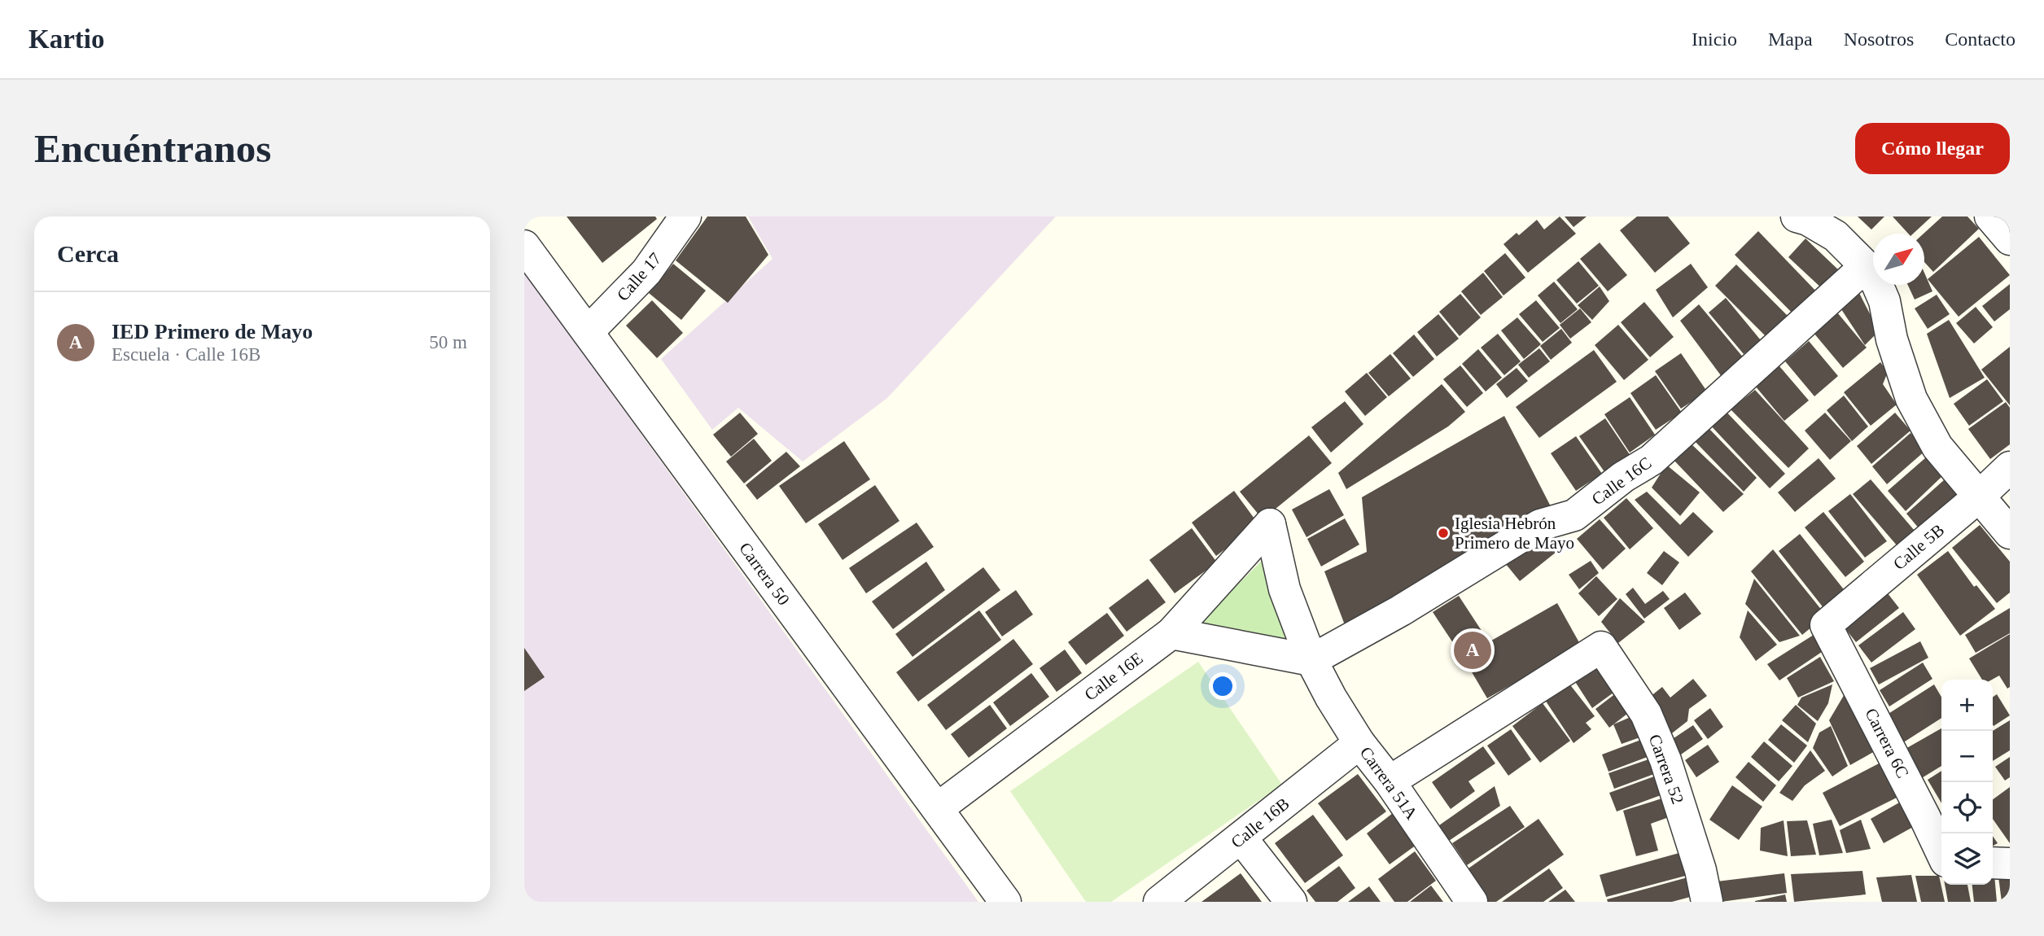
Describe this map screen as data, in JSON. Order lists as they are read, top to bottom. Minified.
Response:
{"streets":{"street":["Calle 17","Calle 16C","Calle 5B","Carrera 50","Calle 16E","Carrera 6C","Carrera 52","Carrera 51A","Calle 16B"]},"crossings":[["Calle 17","Carrera 50"],["Calle 16C","Carrera 51A"],["Calle 5B","Carrera 6C"],["Carrera 50","Calle 16E"],["Calle 16E","Carrera 51A"],["Carrera 52","Carrera 51A"],["Carrera 51A","Calle 16B"]],"places":["Iglesia Hebrón Primero de Mayo"],"north":"top right","page":{"header":"Kartio","nav":["Inicio","Mapa","Nosotros","Contacto"],"buttons":"Cómo llegar","title":"Encuéntranos","heading":"Cerca","list":[{"mark":"A","name":"IED Primero de Mayo","note":"Escuela · Calle 16B","value":"50 m"}],"pins":"A","map_buttons":["+","−"]}}
